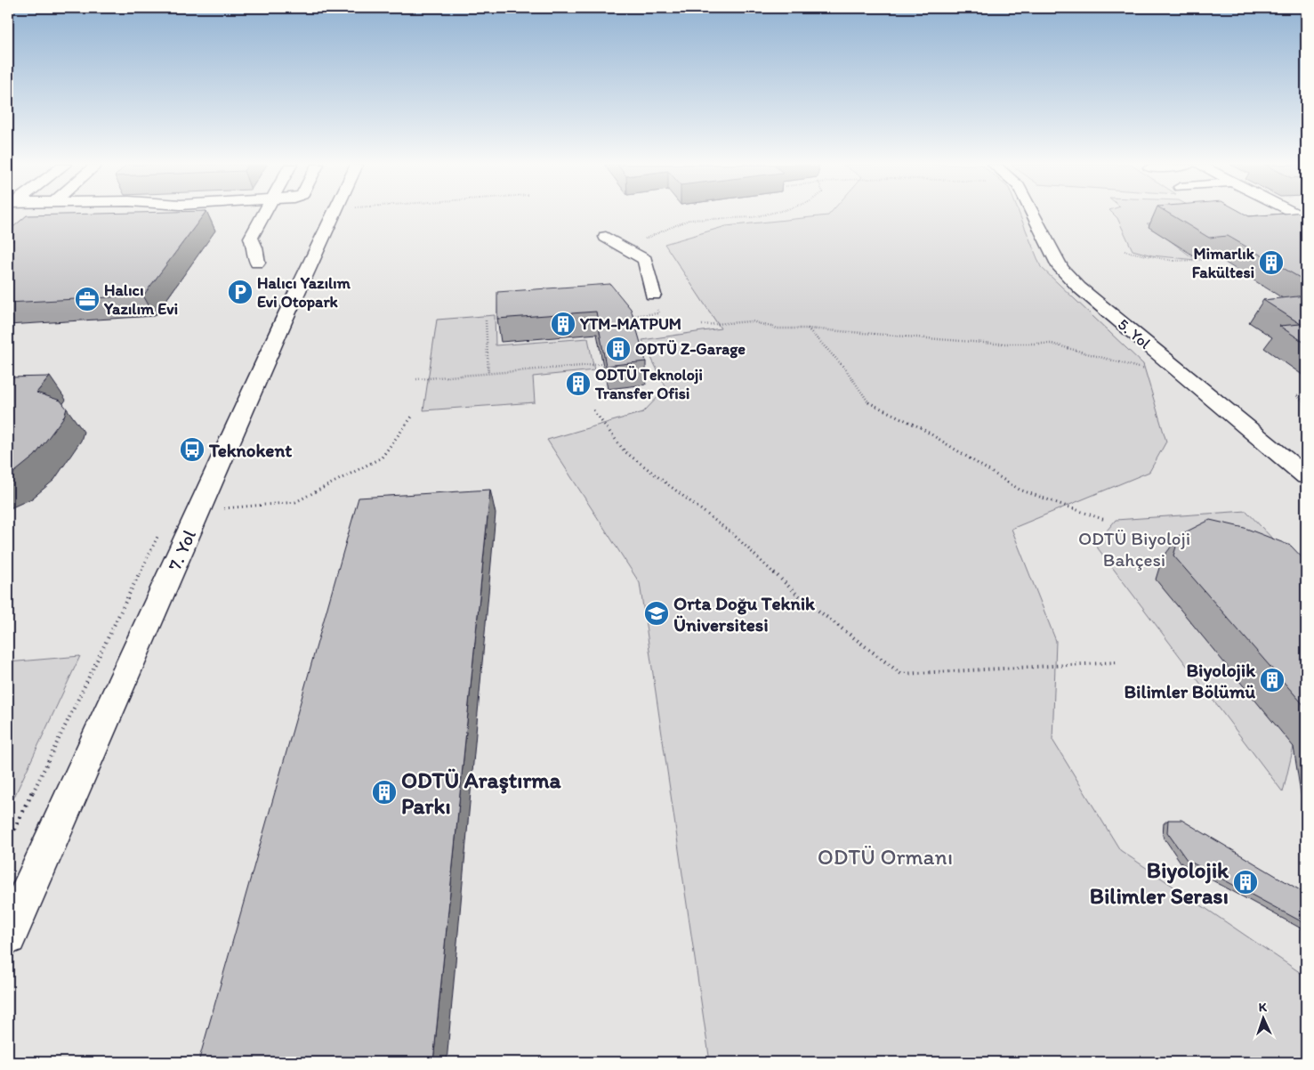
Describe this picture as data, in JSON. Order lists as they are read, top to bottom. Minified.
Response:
{"streets":{"street":["5. Yol","7. Yol"]},"parks":["ODTÜ Biyoloji Bahçesi","ODTÜ Ormanı"],"places":{"building":["Mimarlık Fakültesi","YTM-MATPUM","ODTÜ Z-Garage","ODTÜ Teknoloji Transfer Ofisi","Biyolojik Bilimler Bölümü","ODTÜ Araştırma Parkı","Biyolojik Bilimler Serası"],"parking":["Halıcı Yazılım Evi Otopark"],"office":["Halıcı Yazılım Evi"],"bus stop":["Teknokent"],"school or university":["Orta Doğu Teknik Üniversitesi"]},"north":"top"}
